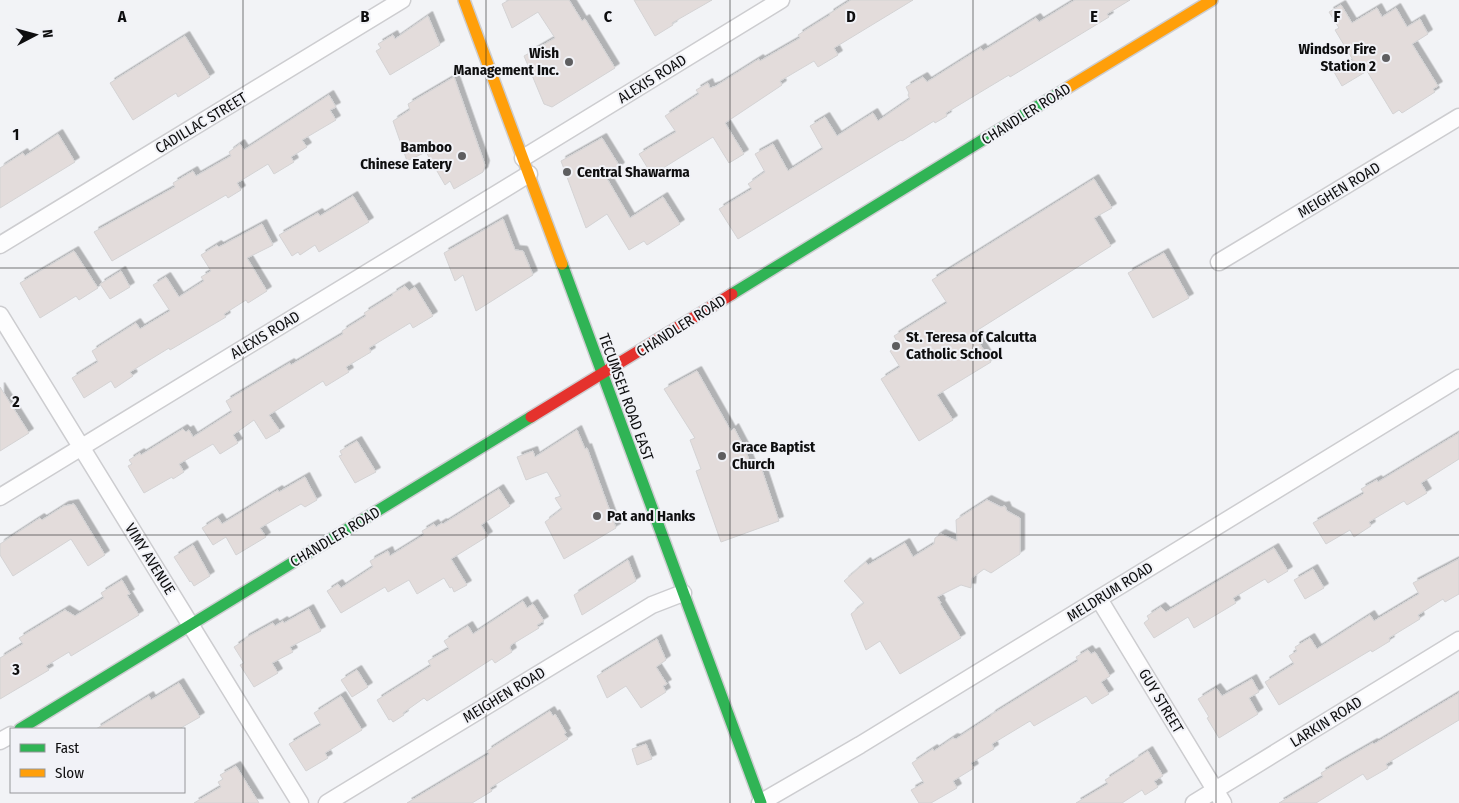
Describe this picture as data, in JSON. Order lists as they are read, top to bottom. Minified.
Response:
{"streets":{"street":["ALEXIS ROAD","CHANDLER ROAD","CADILLAC STREET","MEIGHEN ROAD","TECUMSEH ROAD EAST","VIMY AVENUE","MELDRUM ROAD","GUY STREET","LARKIN ROAD"]},"crossings":[["ALEXIS ROAD","TECUMSEH ROAD EAST"],["ALEXIS ROAD","VIMY AVENUE"],["CHANDLER ROAD","TECUMSEH ROAD EAST"],["CHANDLER ROAD","VIMY AVENUE"],["MEIGHEN ROAD","TECUMSEH ROAD EAST"],["TECUMSEH ROAD EAST","MELDRUM ROAD"],["MELDRUM ROAD","GUY STREET"],["GUY STREET","LARKIN ROAD"]],"places":["Windsor Fire Station 2","Wish Management Inc.","Bamboo Chinese Eatery","Central Shawarma","St. Teresa of Calcutta Catholic School","Grace Baptist Church","Pat and Hanks"],"legend":["Fast","Slow"],"north":"right","grid":{"columns":["A","B","C","D","E","F"],"rows":["1","2","3"]}}
